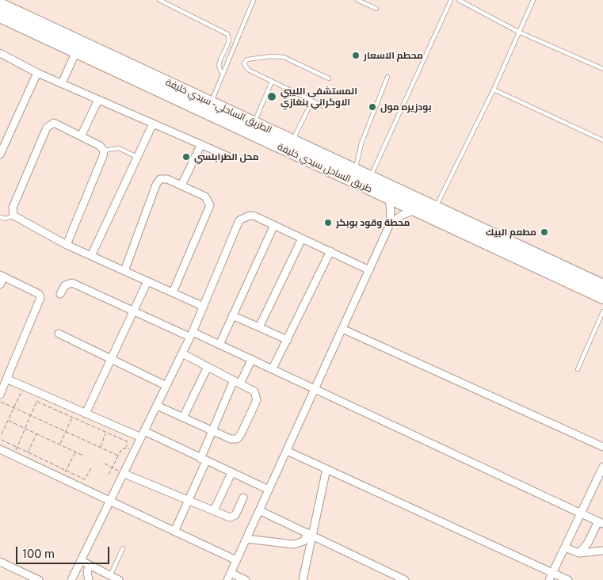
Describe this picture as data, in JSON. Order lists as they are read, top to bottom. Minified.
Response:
{"streets":{"highway":["الطريق الساحلي- سيدي خليفة","طريق الساحل سيدي خليفة"]},"crossings":[["الطريق الساحلي- سيدي خليفة","طريق الساحل سيدي خليفة"]],"places":["محطم الاسعار","المستشفى الليبي الاوكراني بنغازي","بودزيره مول","محل الطرابلسي","محطة وقود بوبكر","مطعم البيك"],"scale_bar":"100 m"}
